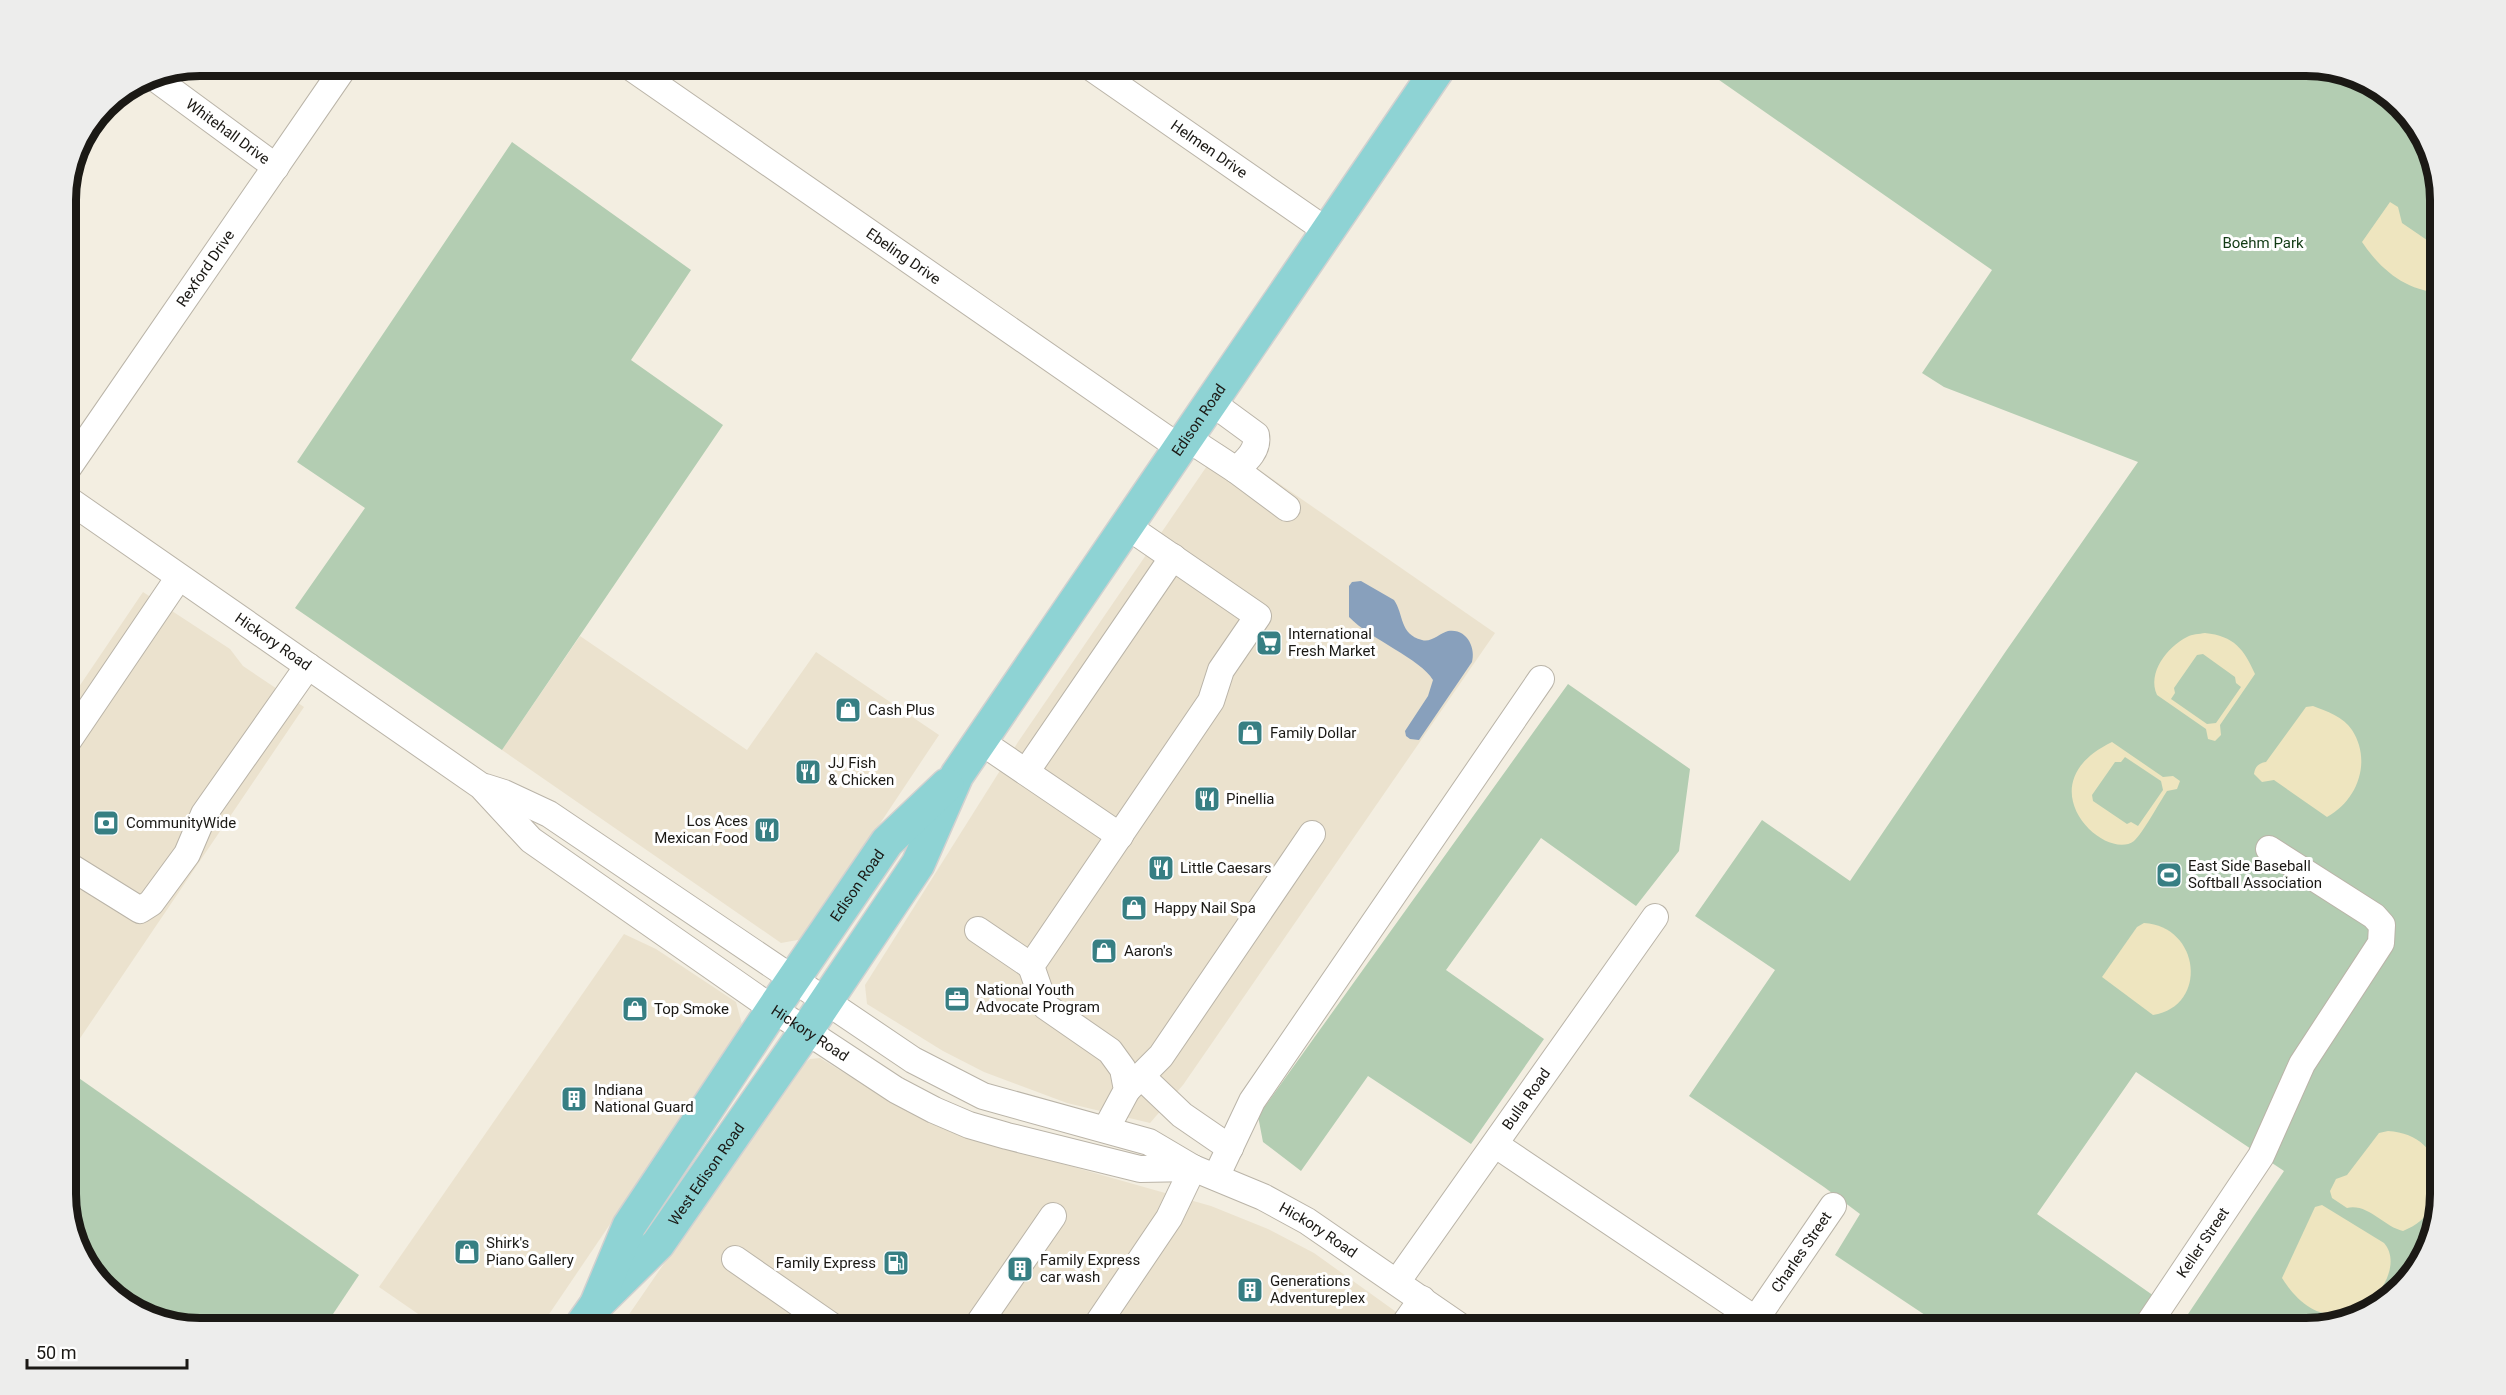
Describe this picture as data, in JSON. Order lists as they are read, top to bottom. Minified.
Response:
{"streets":{"main road":["Edison Road","West Edison Road"],"street":["Whitehall Drive","Helmen Drive","Ebeling Drive","Rexford Drive","Hickory Road","Bulla Road","Keller Street","Charles Street"]},"crossings":[["Whitehall Drive","Rexford Drive"],["Helmen Drive","Edison Road"],["Ebeling Drive","Edison Road"],["Edison Road","Hickory Road"],["Edison Road","West Edison Road"],["Hickory Road","Bulla Road"],["Hickory Road","West Edison Road"]],"parks":["Boehm Park"],"places":{"supermarket":["International Fresh Market"],"shop":["Cash Plus","Family Dollar","Happy Nail Spa","Aaron's","Top Smoke","Shirk's Piano Gallery"],"restaurant":["JJ Fish & Chicken","Pinellia","Los Aces Mexican Food","Little Caesars"],"bank":["CommunityWide"],"sports":["East Side Baseball Softball Association"],"office":["National Youth Advocate Program"],"building":["Indiana National Guard","Family Express car wash","Generations Adventureplex"],"fuel station":["Family Express"]},"scale_bar":"50 m"}
